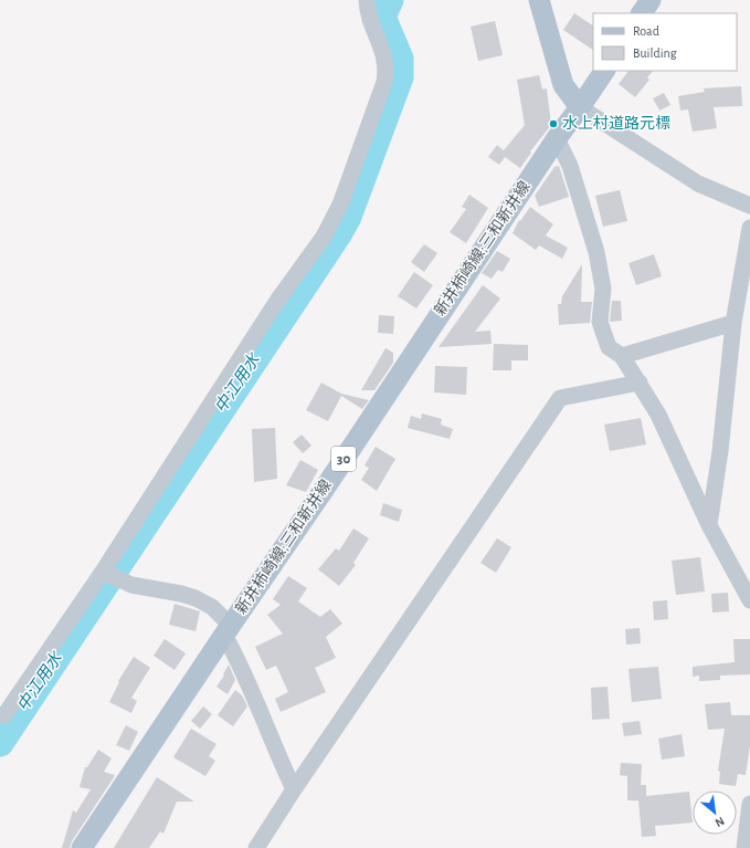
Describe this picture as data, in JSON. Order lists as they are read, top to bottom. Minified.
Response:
{"streets":{"main road":["新井柿崎線;三和新井線","30"]},"water":["中江用水"],"places":["水上村道路元標"],"legend":["Road","Building"],"north":"bottom right"}
